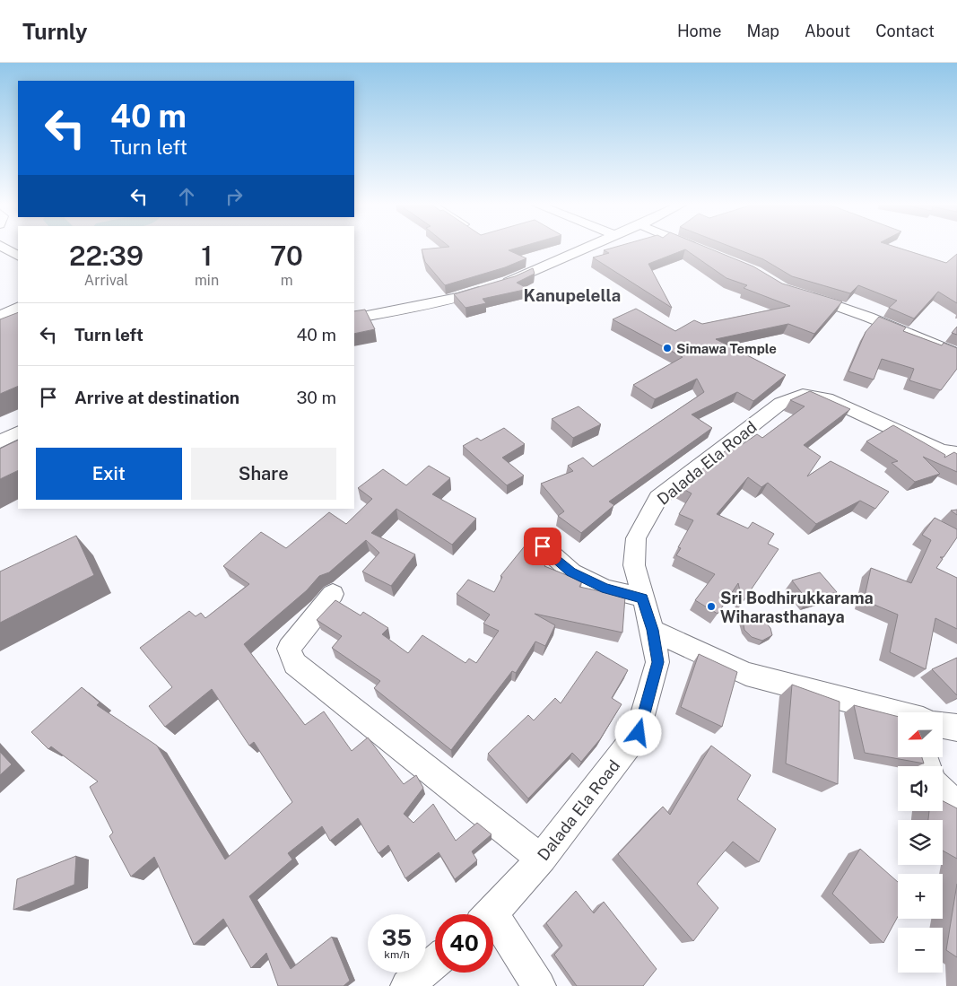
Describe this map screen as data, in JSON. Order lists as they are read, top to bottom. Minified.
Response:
{"streets":{"street":["Dalada Ela Road"]},"districts":["Kanupelella"],"places":["Simawa Temple","Sri Bodhirukkarama Wiharasthanaya"],"north":"left","page":{"header":"Turnly","nav":["Home","Map","About","Contact"],"turn":["40 m","Turn left"],"eta":["22:39","Arrival","1","min","70","m"],"list":[{"name":"Turn left","value":"40 m"},{"name":"Arrive at destination","value":"30 m"}],"buttons":["Exit","Share"],"map_buttons":["+","−"],"speed":"35 km/h","limit":"40"}}
